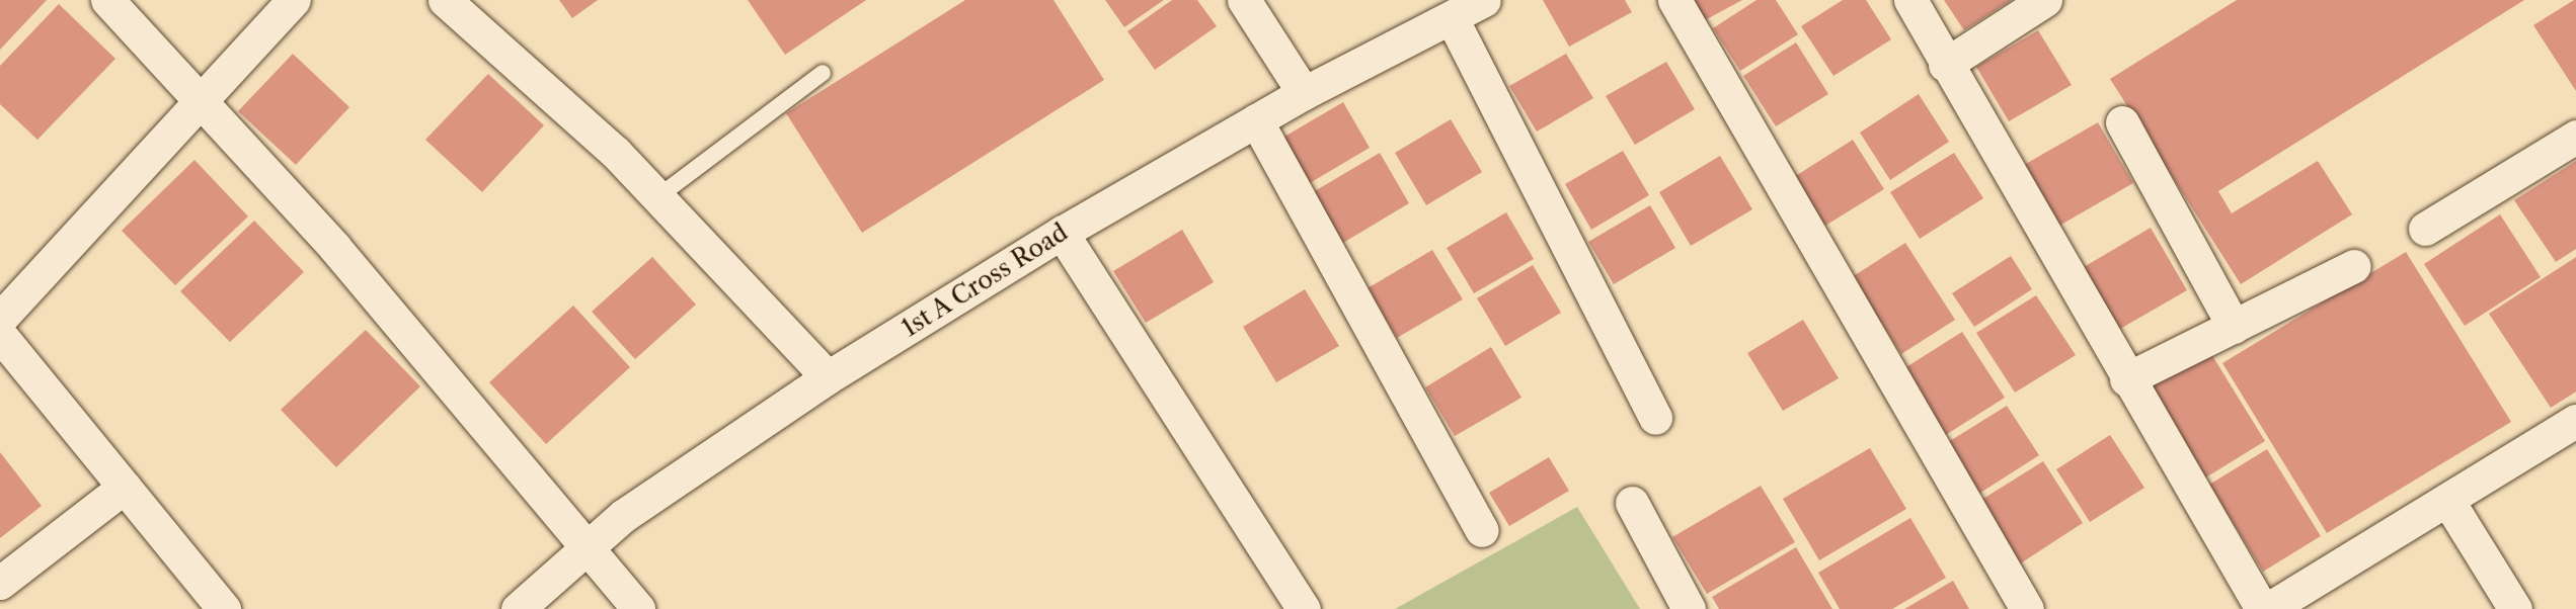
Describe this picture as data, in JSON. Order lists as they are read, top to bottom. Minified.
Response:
{"streets":{"street":["1st A Cross Road"]}}
